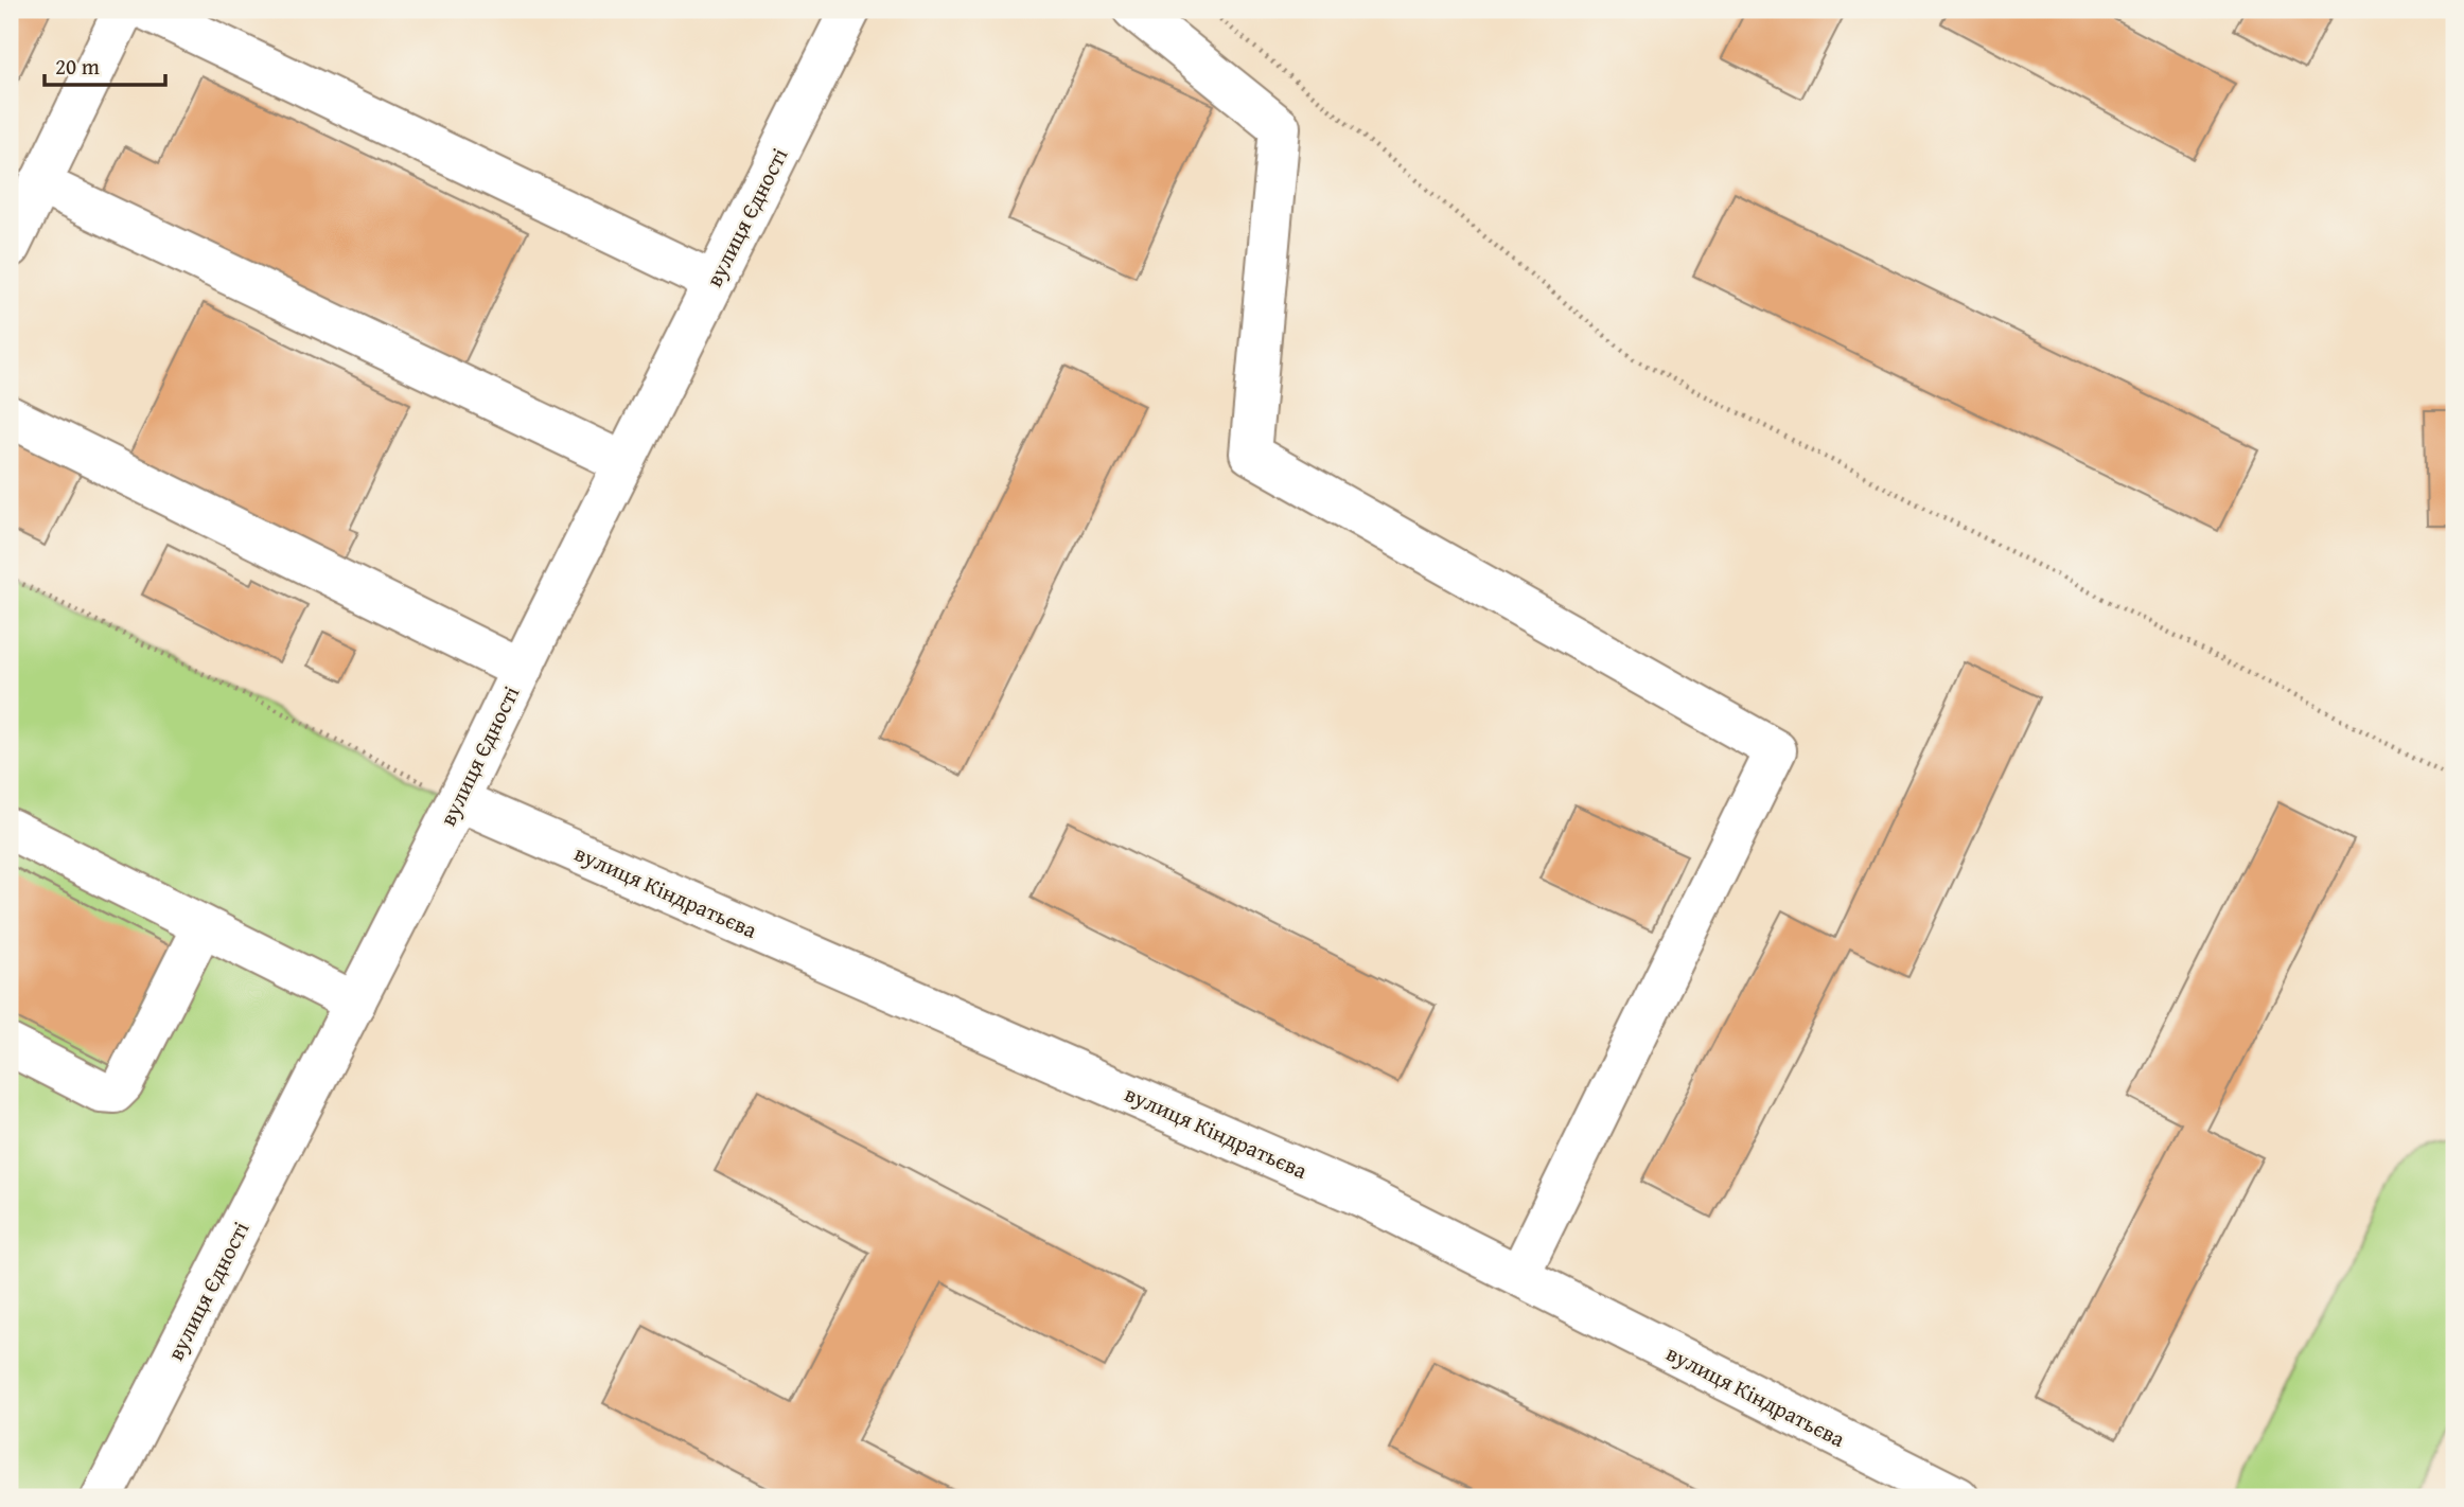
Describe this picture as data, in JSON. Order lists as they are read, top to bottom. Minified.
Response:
{"streets":{"street":["вулиця Єдності","вулиця Кіндратьєва"]},"crossings":[["вулиця Єдності","вулиця Кіндратьєва"]],"scale_bar":"20 m"}
